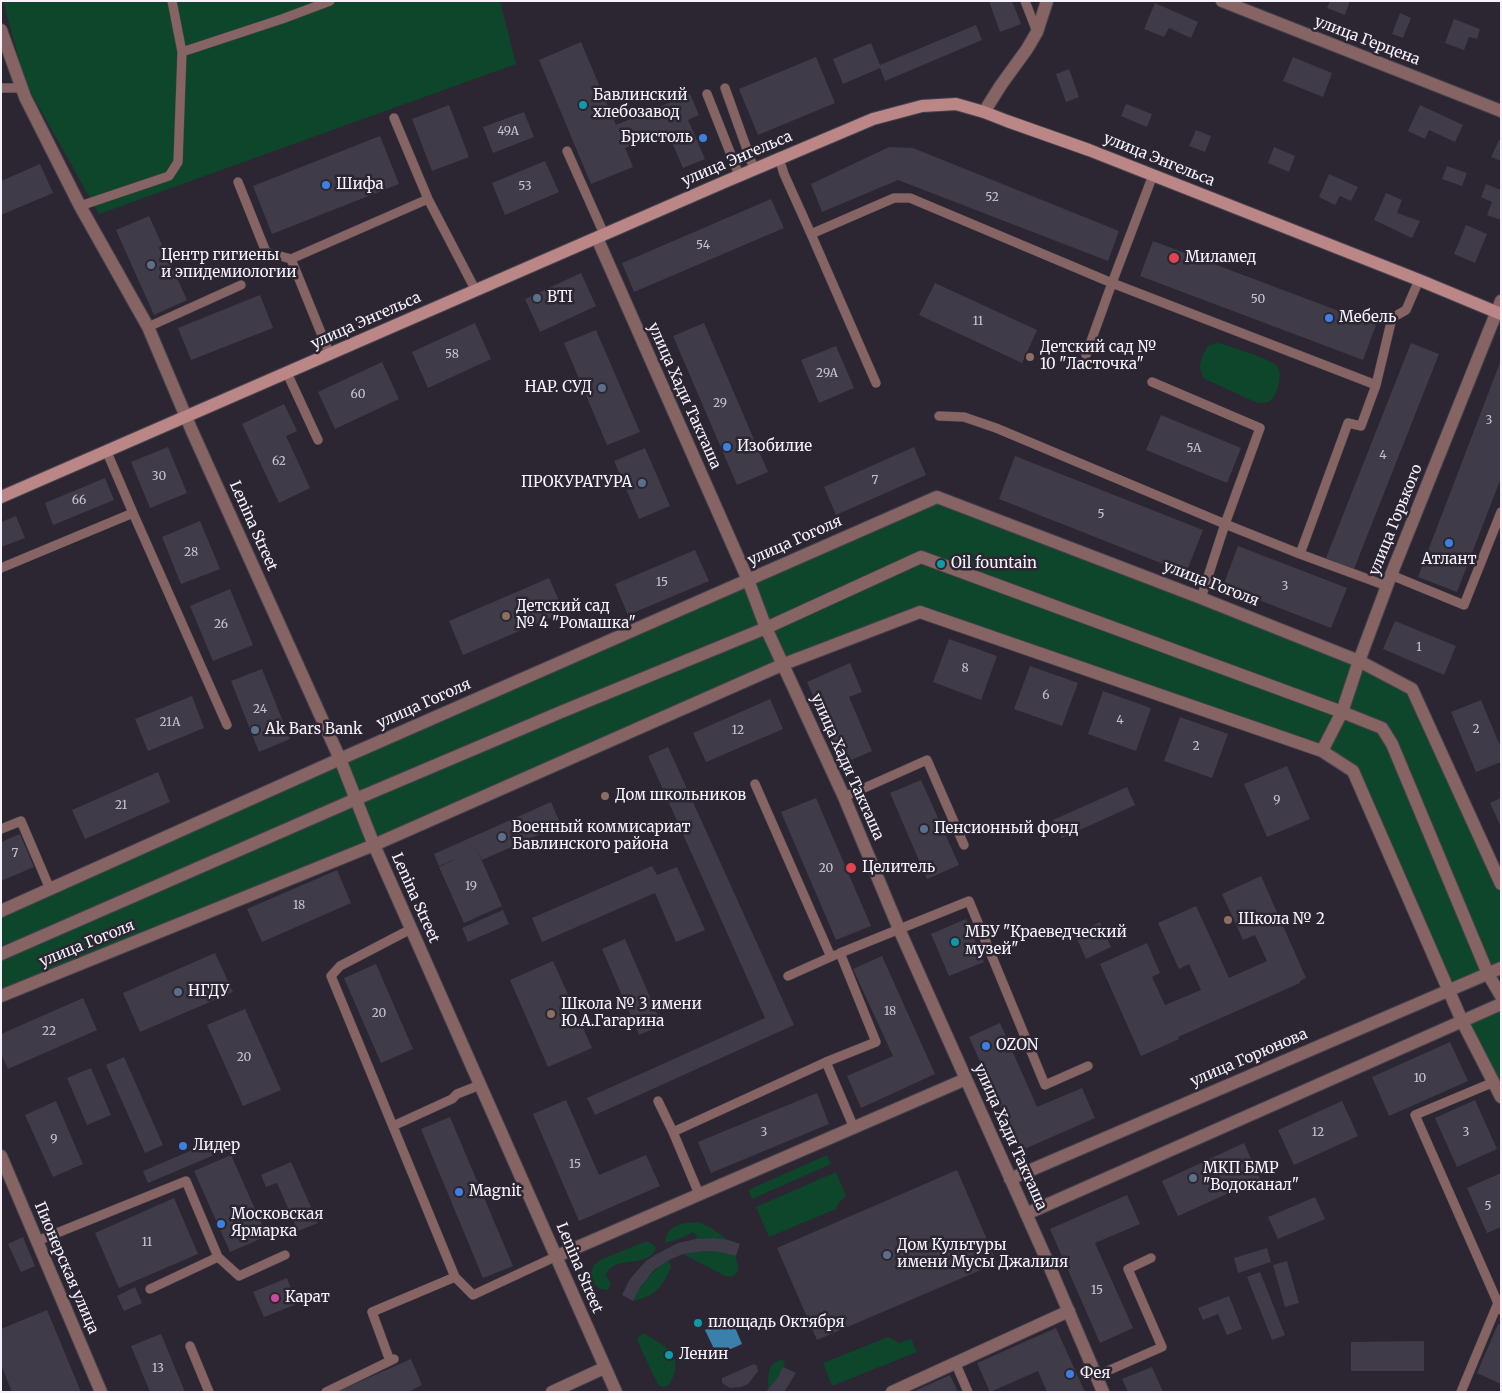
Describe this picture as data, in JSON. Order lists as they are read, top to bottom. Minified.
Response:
{"streets":{"street":["улица Герцена","улица Энгельса","улица Хади Такташа","улица Горького","Lenina Street","улица Гоголя","улица Горюнова","Пионерская улица"]},"crossings":[["улица Энгельса","улица Хади Такташа"],["улица Энгельса","улица Горького"],["улица Энгельса","Lenina Street"],["улица Хади Такташа","улица Гоголя"],["улица Хади Такташа","улица Горюнова"],["улица Горького","улица Гоголя"],["Lenina Street","улица Гоголя"],["улица Гоголя","улица Горюнова"]],"places":["Бавлинский хлебозавод","Бристоль","Шифа","Миламед","Центр гигиены и эпидемиологии","BTI","Мебель","Детский сад № 10 \"Ласточка\"","НАР. СУД","Изобилие","ПРОКУРАТУРА","Атлант","Oil fountain","Детский сад № 4 \"Ромашка\"","Ak Bars Bank","Дом школьников","Пенсионный фонд","Военный коммисариат Бавлинского района","Целитель","Школа № 2","МБУ \"Краеведческий музей\"","НГДУ","Школа № 3 имени Ю.А.Гагарина","OZON","Лидер","МКП БМР \"Водоканал\"","Magnit","Московская Ярмарка","Дом Культуры имени Мусы Джалиля","Карат","площадь Октября","Ленин","Фея"],"house_numbers":["49А","53","52","54","50","11","58","29А","60","29","3","5А","4","62","30","7","66","5","28","15","3","26","1","8","6","24","4","21А","2","12","2","9","21","7","20","19","18","18","20","22","20","10","3","12","3","9","15","5","11","15","13"]}
